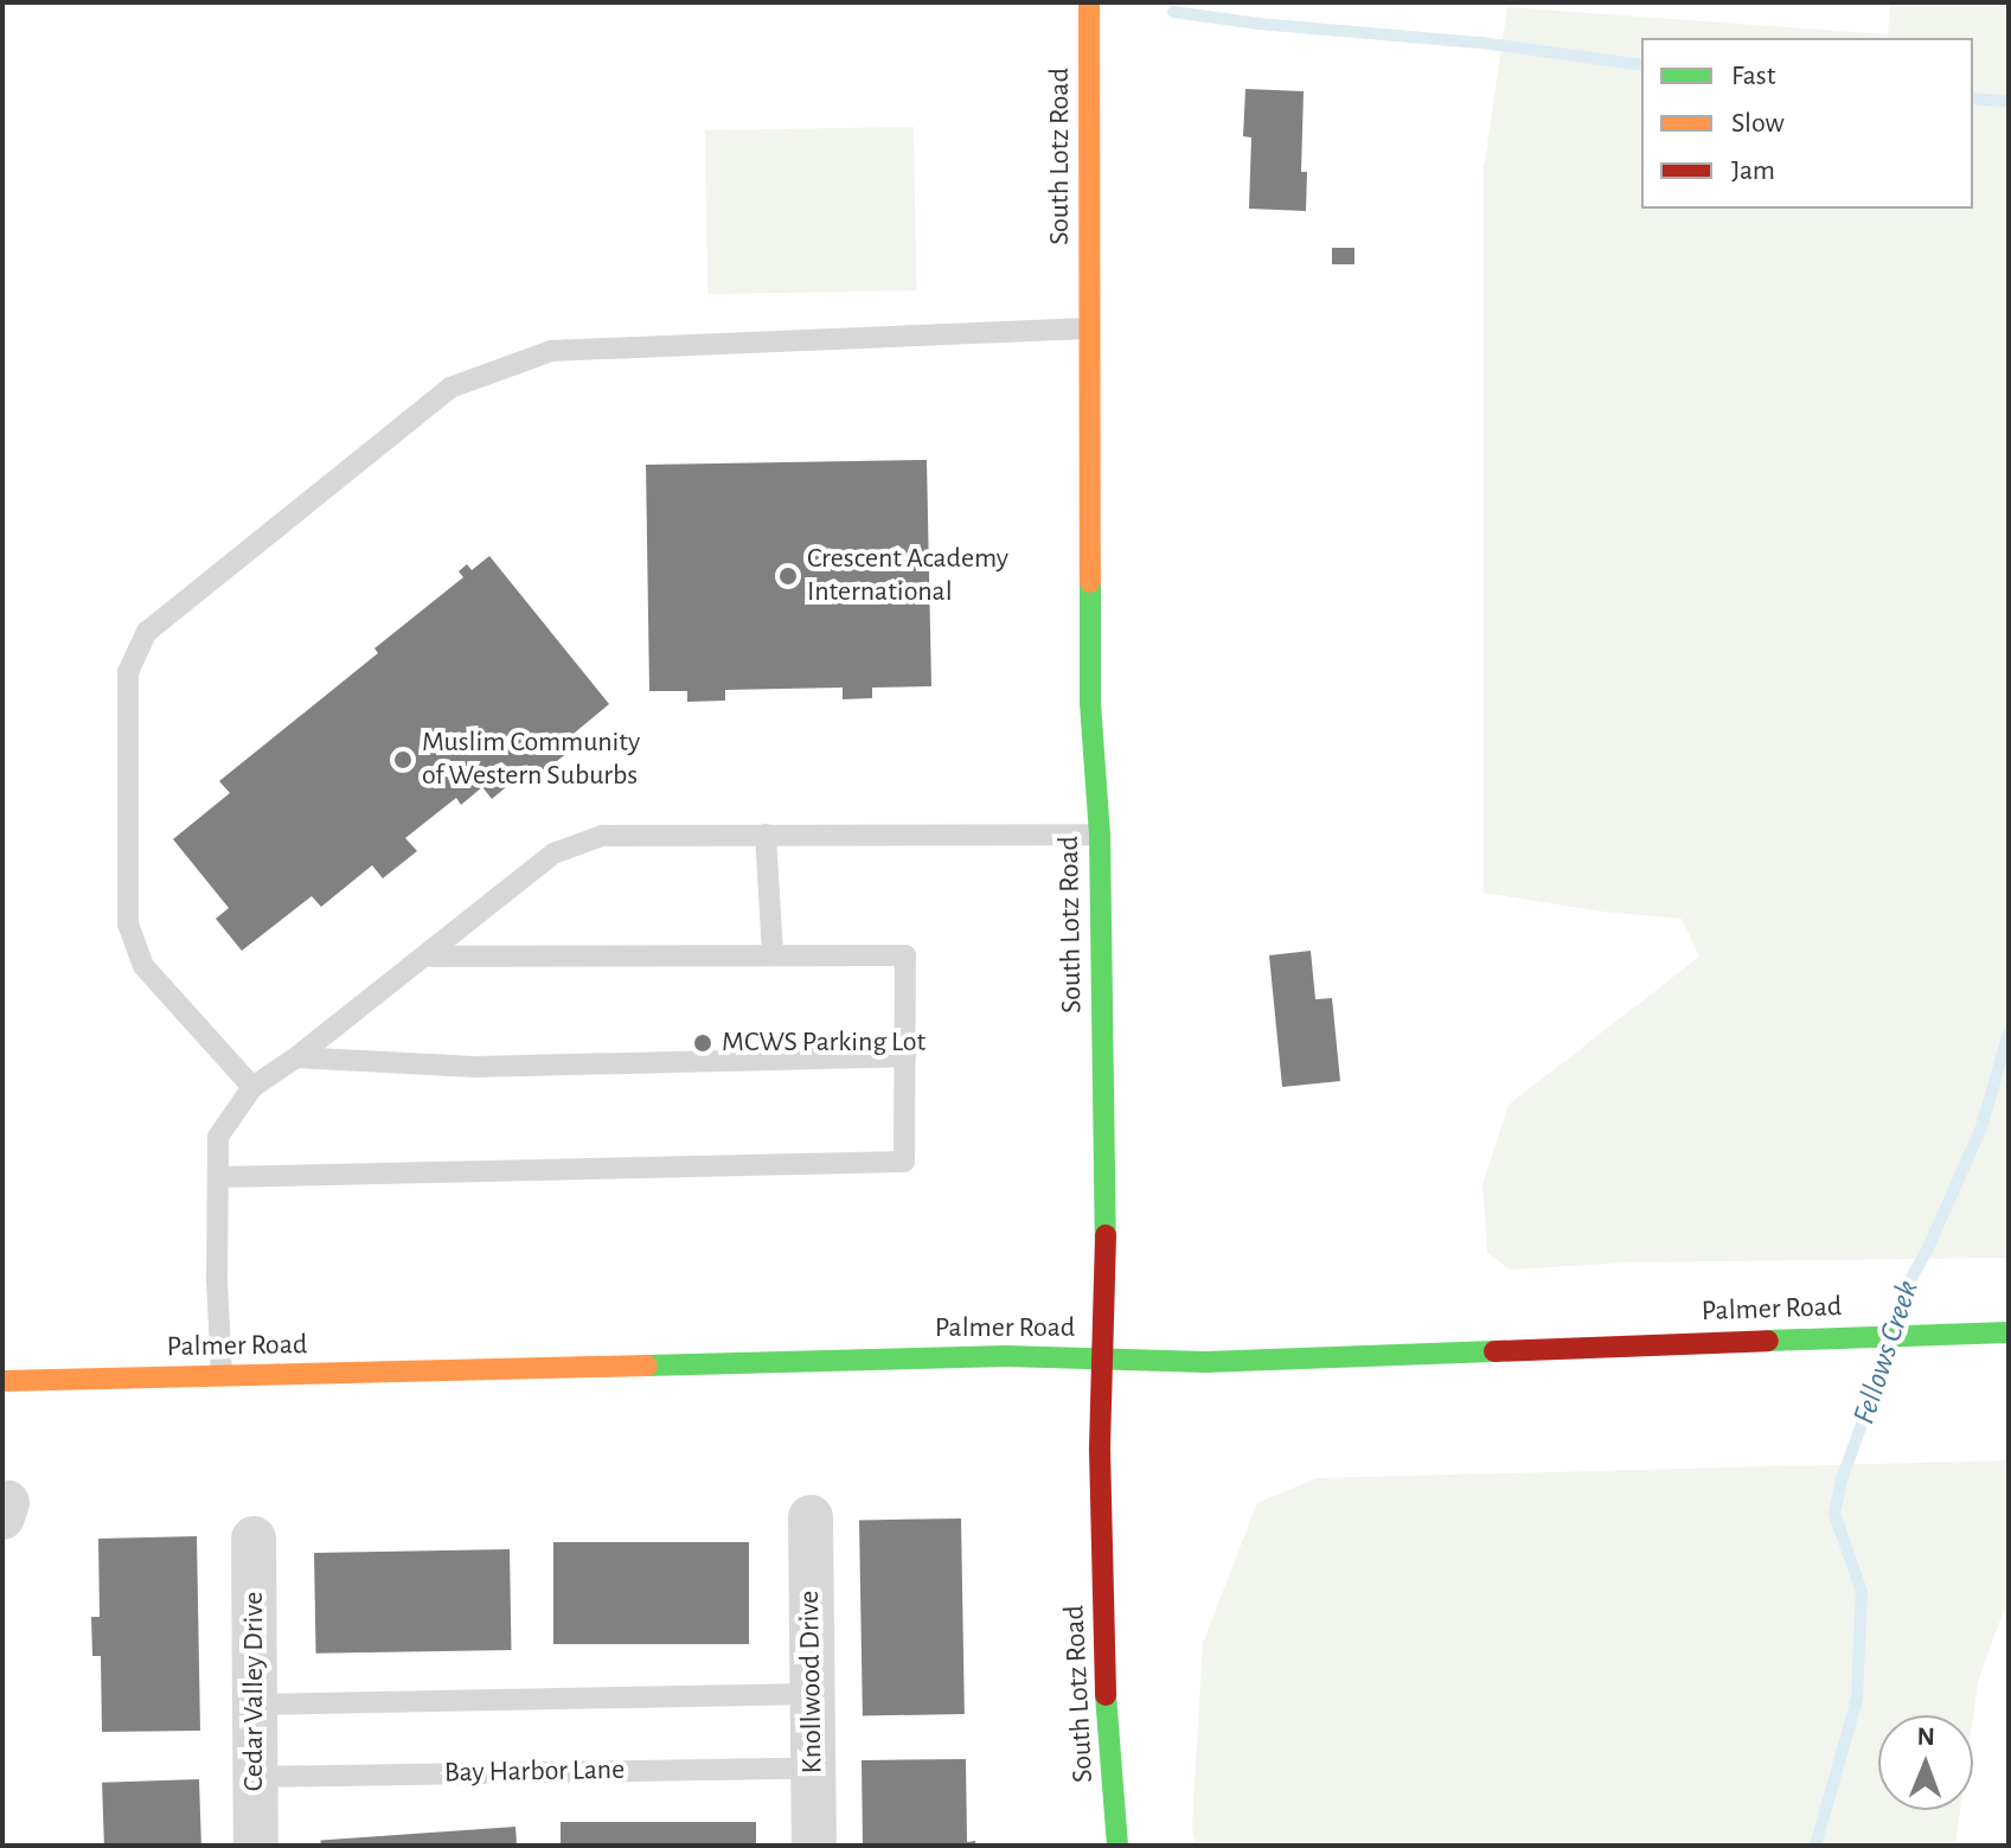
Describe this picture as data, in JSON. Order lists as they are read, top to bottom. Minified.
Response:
{"streets":{"street":["South Lotz Road","Palmer Road","Knollwood Drive","Cedar Valley Drive"],"lane":["Bay Harbor Lane"]},"crossings":[["South Lotz Road","Palmer Road"],["Knollwood Drive","Bay Harbor Lane"],["Cedar Valley Drive","Bay Harbor Lane"]],"water":["Fellows Creek"],"places":["Crescent Academy International","Muslim Community of Western Suburbs","MCWS Parking Lot"],"legend":["Fast","Slow","Jam"],"north":"top"}
